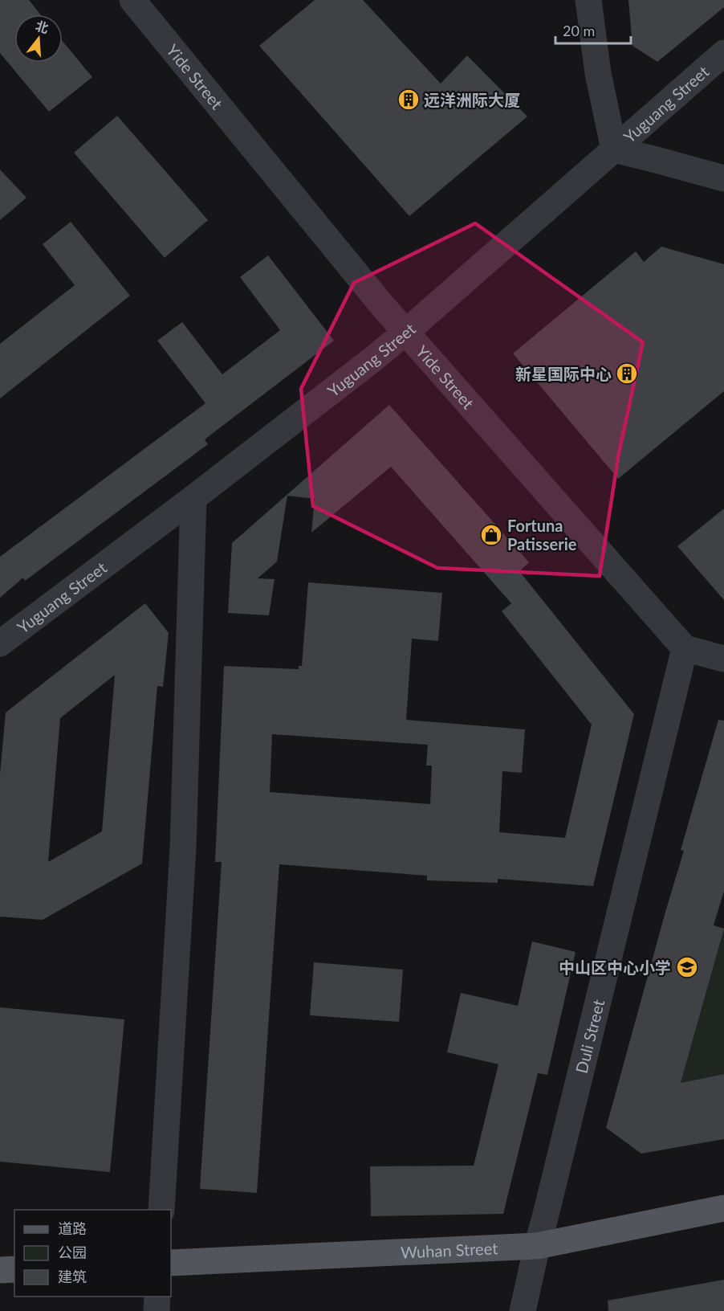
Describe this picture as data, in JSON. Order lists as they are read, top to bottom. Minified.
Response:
{"streets":{"main road":["Wuhan Street"],"street":["Yide Street","Yuguang Street","Duli Street"]},"crossings":[["Yide Street","Yuguang Street"],["Yide Street","Duli Street"],["Duli Street","Wuhan Street"]],"places":{"building":["远洋洲际大厦","新星国际中心"],"shop":["Fortuna Patisserie"],"school or university":["中山区中心小学"]},"legend":["道路","公园","建筑"],"scale_bar":"20 m","north":"top"}
